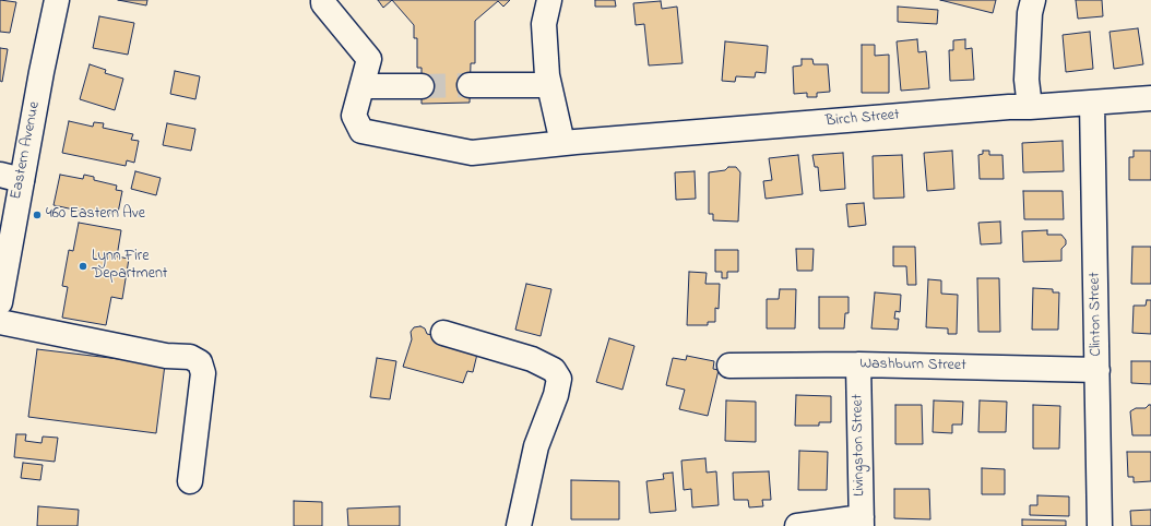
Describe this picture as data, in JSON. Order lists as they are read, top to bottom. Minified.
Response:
{"streets":{"street":["Birch Street","Eastern Avenue","Clinton Street","Washburn Street","Livingston Street"]},"crossings":[["Birch Street","Clinton Street"],["Clinton Street","Washburn Street"],["Washburn Street","Livingston Street"]],"places":["460 Eastern Ave","Lynn Fire Department"]}
